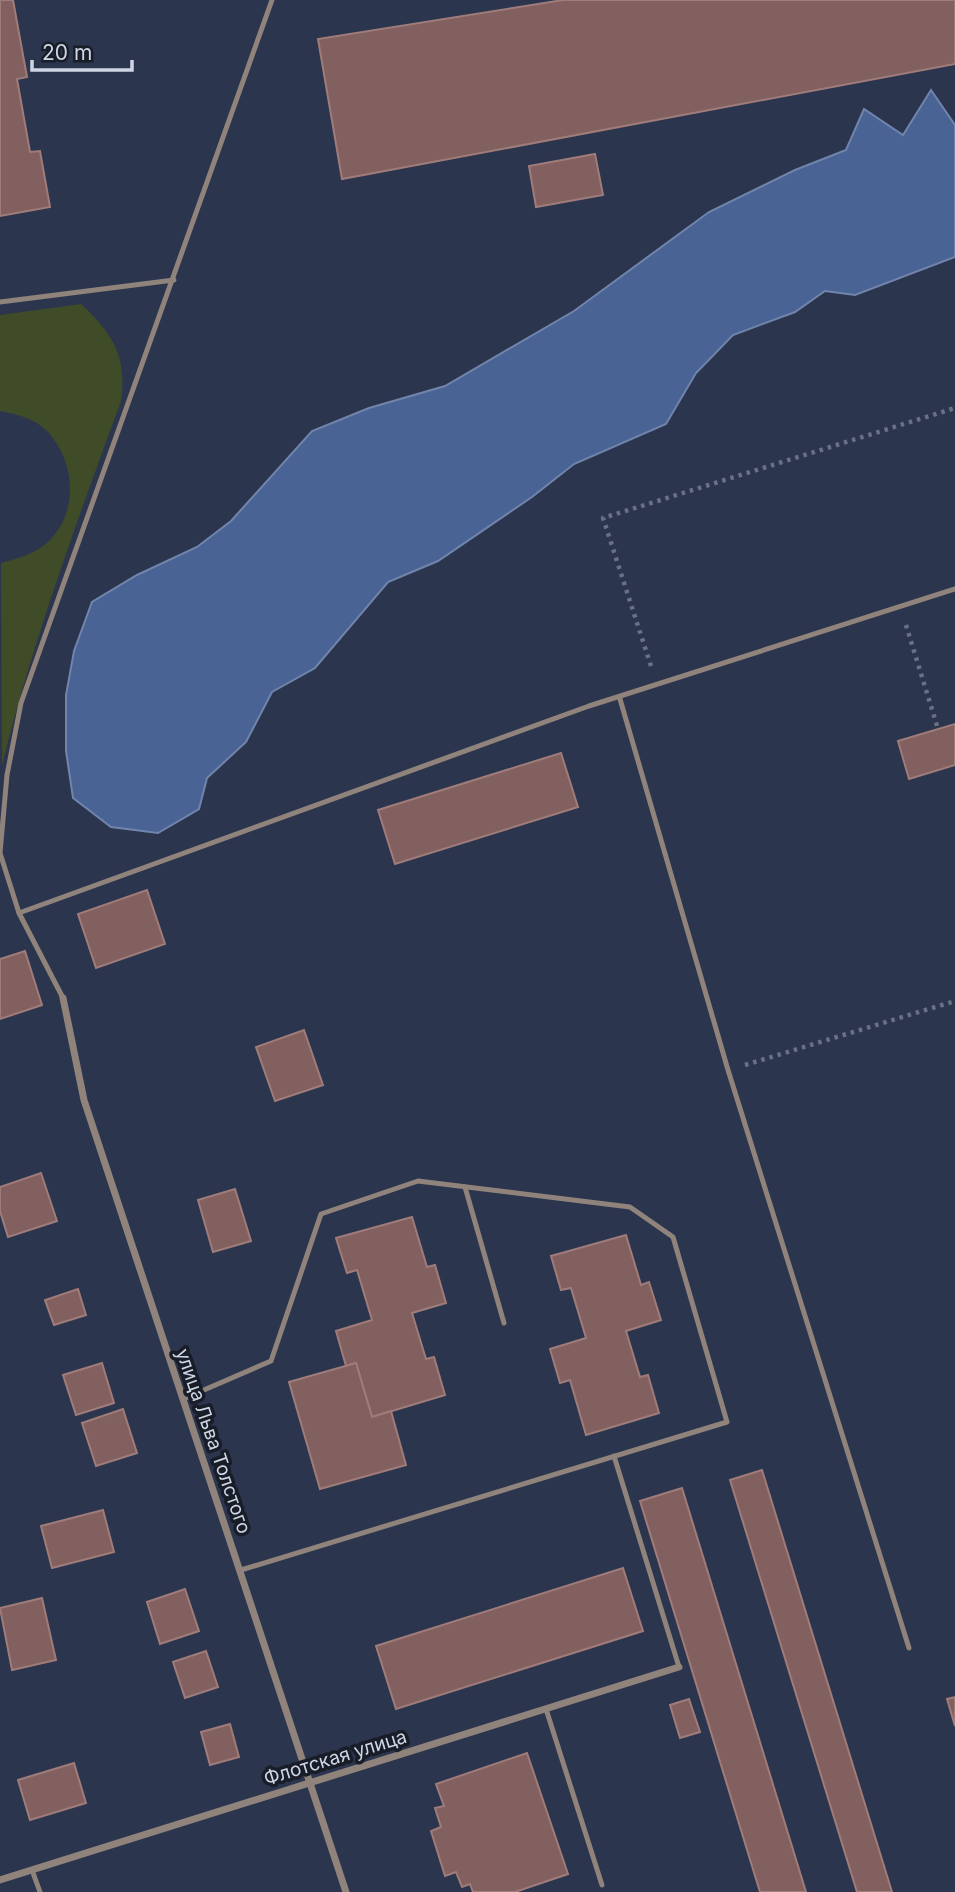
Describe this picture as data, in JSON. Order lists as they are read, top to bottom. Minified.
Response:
{"streets":{"street":["улица Льва Толстого","Флотская улица"]},"crossings":[["улица Льва Толстого","Флотская улица"]],"scale_bar":"20 m"}
